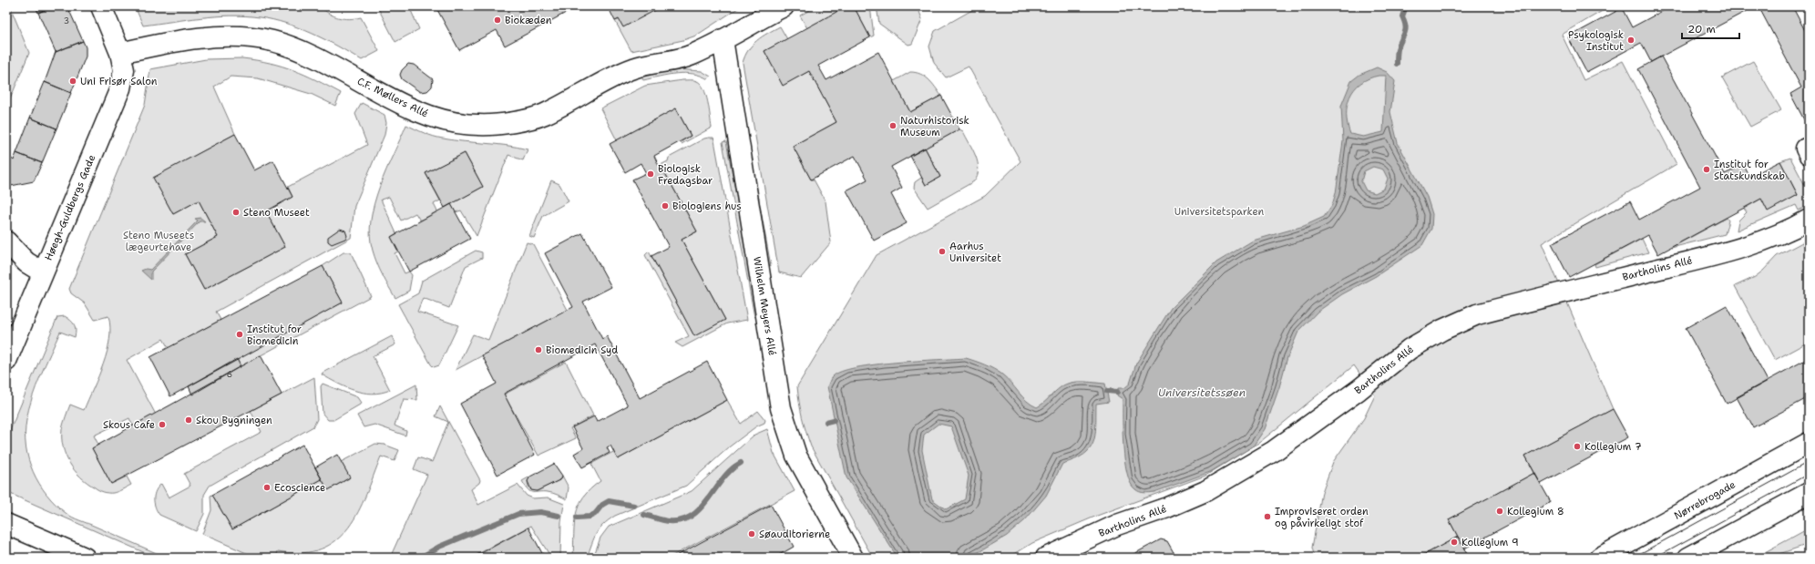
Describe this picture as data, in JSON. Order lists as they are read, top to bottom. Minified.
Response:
{"streets":{"street":["C.F. Møllers Allé","Høegh-Guldbergs Gade","Bartholins Allé","Wilhelm Meyers Allé","Nørrebrogade"]},"crossings":[["C.F. Møllers Allé","Høegh-Guldbergs Gade"],["C.F. Møllers Allé","Wilhelm Meyers Allé"]],"water":["Universitetssøen"],"parks":["Universitetsparken","Steno Museets lægeurtehave"],"places":["Biokæden","Psykologisk Institut","Uni Frisør Salon","Naturhistorisk Museum","Institut for Statskundskab","Biologisk Fredagsbar","Biologiens hus","Steno Museet","Aarhus Universitet","Institut for Biomedicin","Biomedicin Syd","Skou Bygningen","Skous Cafe","Kollegium 7","Ecoscience","Kollegium 8","Improviseret orden og påvirkeligt stof","Søauditorierne","Kollegium 9"],"house_numbers":["3","6"],"scale_bar":"20 m"}
